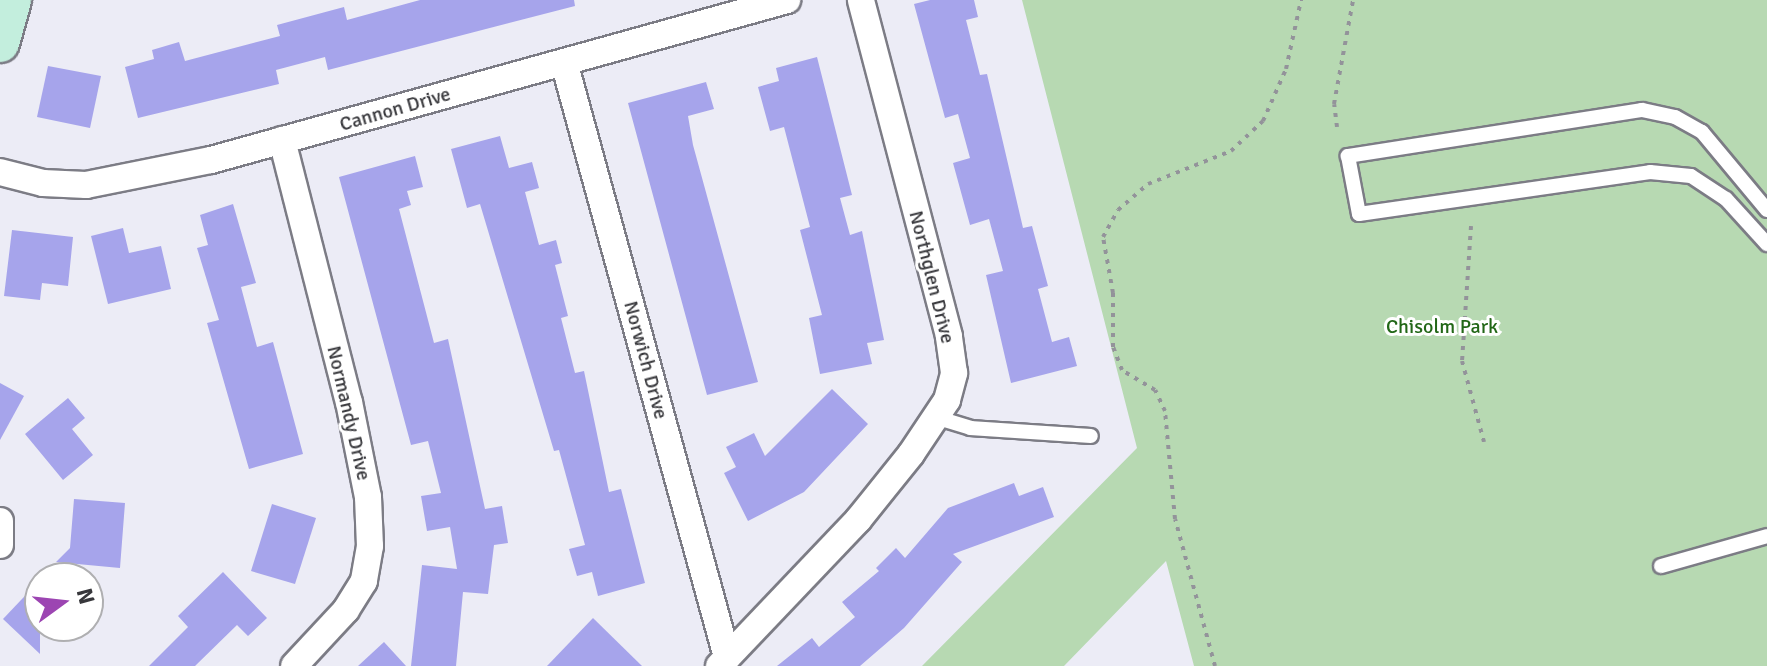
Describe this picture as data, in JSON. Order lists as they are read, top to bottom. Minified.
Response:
{"streets":{"street":["Cannon Drive","Northglen Drive","Norwich Drive","Normandy Drive"]},"crossings":[["Cannon Drive","Norwich Drive"],["Cannon Drive","Normandy Drive"],["Northglen Drive","Norwich Drive"]],"parks":["Chisolm Park"],"north":"right"}
